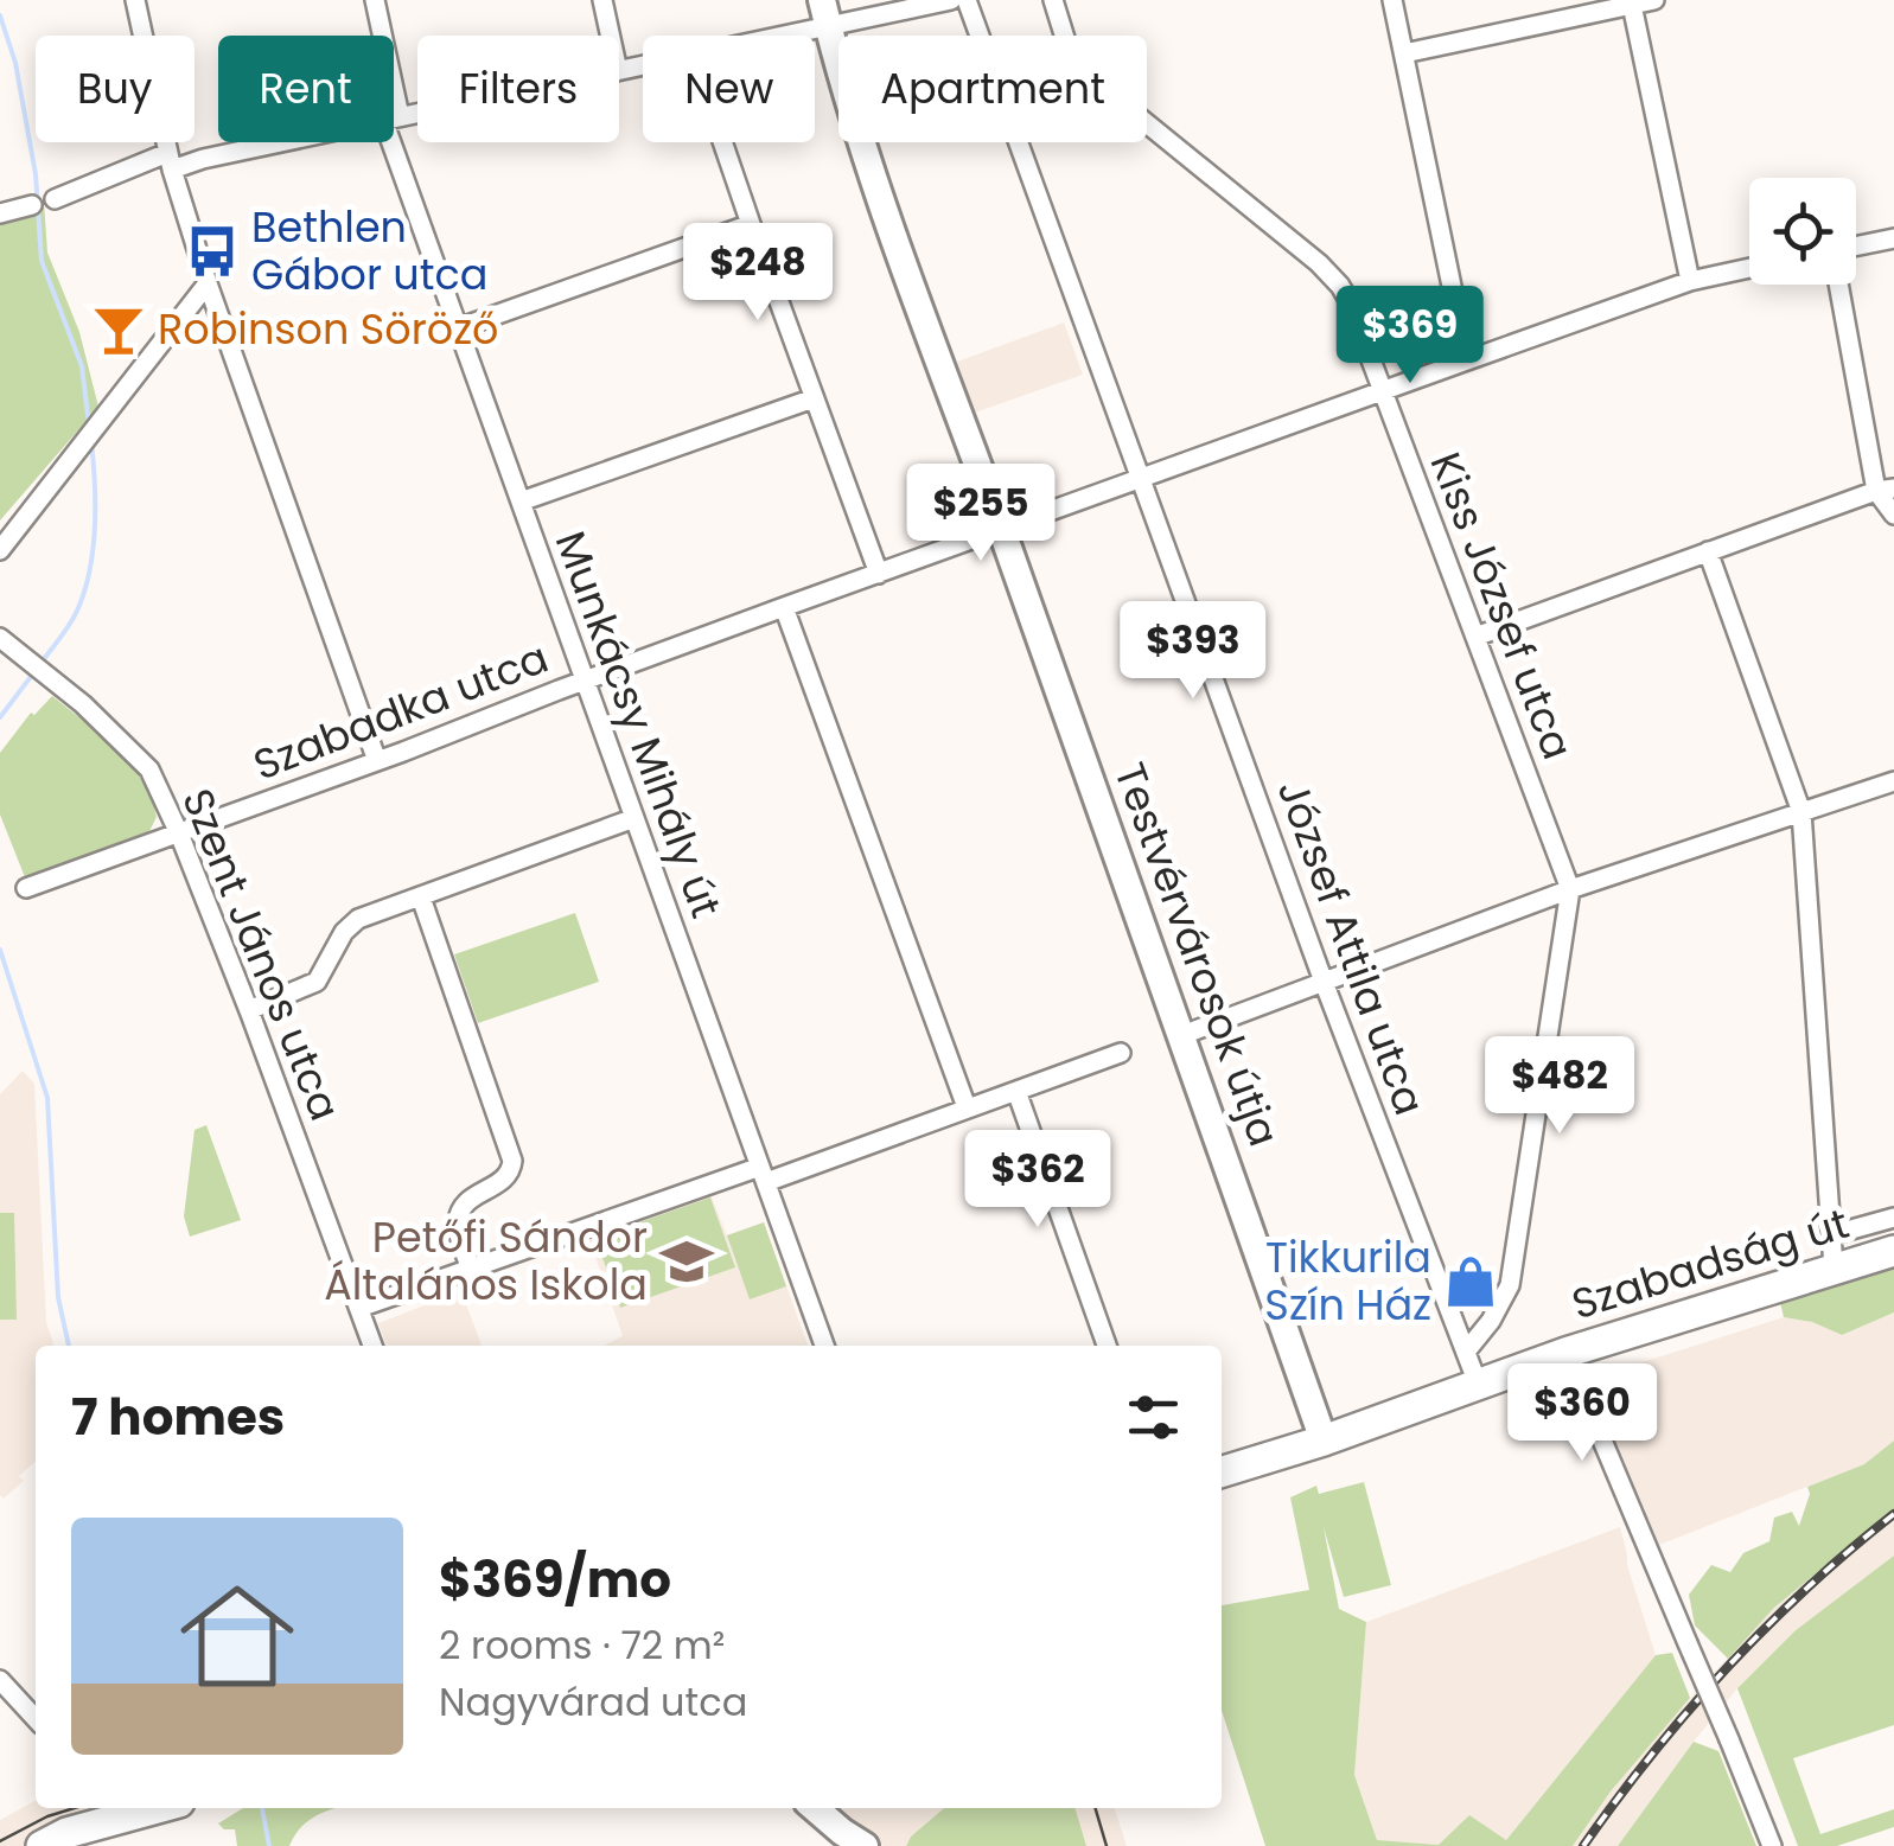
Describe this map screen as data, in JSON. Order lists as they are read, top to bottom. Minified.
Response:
{"streets":{"main road":["Szabadság út"],"street":["Kiss József utca","Szabadka utca","Munkácsy Mihály út","József Attila utca","Szent János utca","Testvérvárosok útja"]},"crossings":[["Kiss József utca","Szabadka utca"],["Kiss József utca","József Attila utca"],["Szabadka utca","Munkácsy Mihály út"],["Szabadka utca","József Attila utca"],["Szabadka utca","Szent János utca"],["Szabadka utca","Testvérvárosok útja"],["József Attila utca","Szabadság út"],["Testvérvárosok útja","Szabadság út"]],"places":{"bus stop":["Bethlen Gábor utca"],"bar":["Robinson Söröző"],"school or university":["Petőfi Sándor Általános Iskola"],"shop":["Tikkurila Szín Ház"]},"page":{"chip":["Buy","Rent","Filters","New","Apartment"],"price":["$248","$369","$255","$393","$482","$362","$360"],"heading":"7 homes","list":[{"name":"$369/mo","note":"2 rooms · 72 m² · Nagyvárad utca"}]}}
